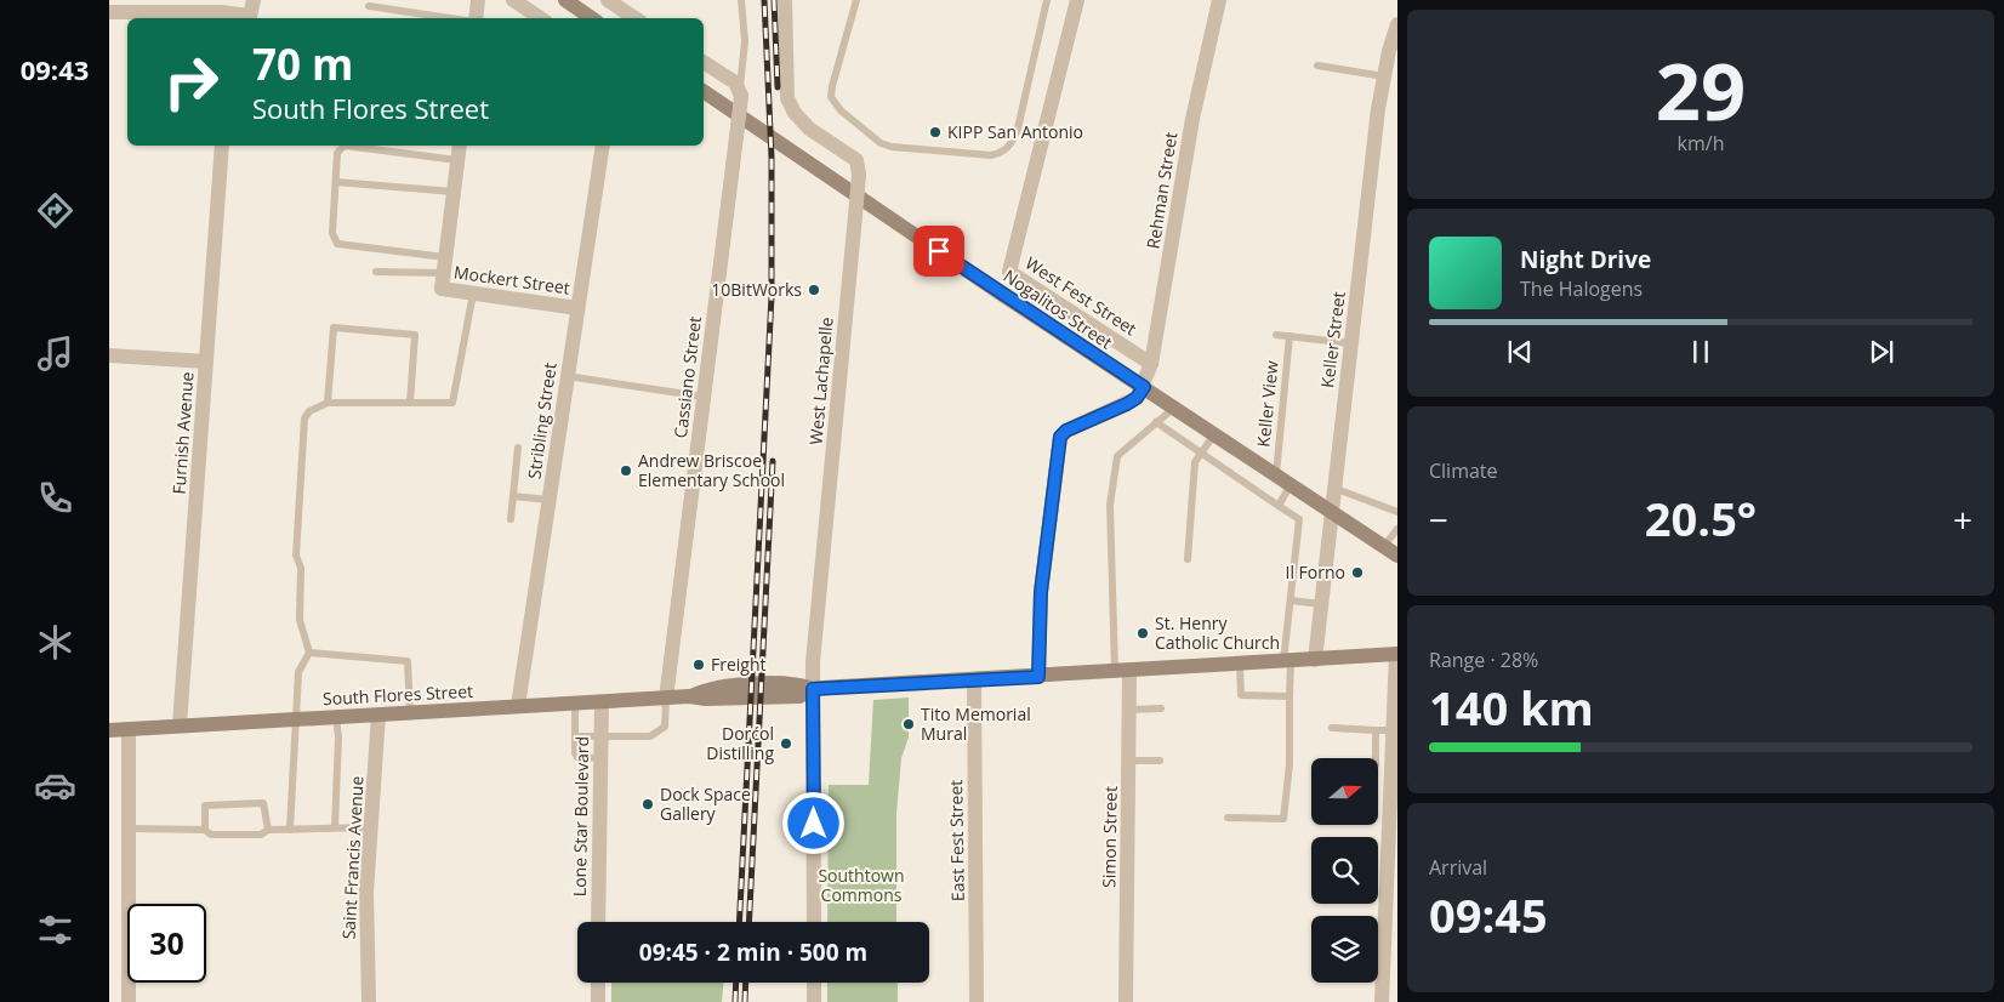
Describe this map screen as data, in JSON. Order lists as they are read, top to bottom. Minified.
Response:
{"streets":{"main road":["Nogalitos Street","South Flores Street"],"street":["Rehman Street","Mockert Street","West Fest Street","Keller Street","Cassiano Street","West Lachapelle","Stribling Street","Furnish Avenue","Lone Star Boulevard","Simon Street","East Fest Street","Saint Francis Avenue"],"lane":["Keller View"]},"crossings":[["Rehman Street","West Fest Street"],["Rehman Street","Nogalitos Street"],["Mockert Street","Stribling Street"],["Nogalitos Street","Keller Street"],["Nogalitos Street","Keller View"],["Keller Street","South Flores Street"],["Cassiano Street","South Flores Street"],["West Lachapelle","South Flores Street"],["Stribling Street","South Flores Street"],["Furnish Avenue","South Flores Street"],["South Flores Street","Lone Star Boulevard"],["South Flores Street","Simon Street"],["South Flores Street","East Fest Street"],["South Flores Street","Saint Francis Avenue"]],"parks":["Southtown Commons"],"places":["KIPP San Antonio","10BitWorks","Andrew Briscoe Elementary School","Il Forno","St. Henry Catholic Church","Freight","Tito Memorial Mural","Dorćol Distilling","Dock Space Gallery"],"north":"right","page":{"tabs":"09:43","tile":[["29","km/h"],"Climate",["Range · 28%","140 km"],["Arrival","09:45"]],"turn":["70 m","South Flores Street"],"song":["Night Drive","The Halogens"],"heat":["−","20.5°","+"],"limit":"30","trip":"09:45 · 2 min · 500 m"}}
